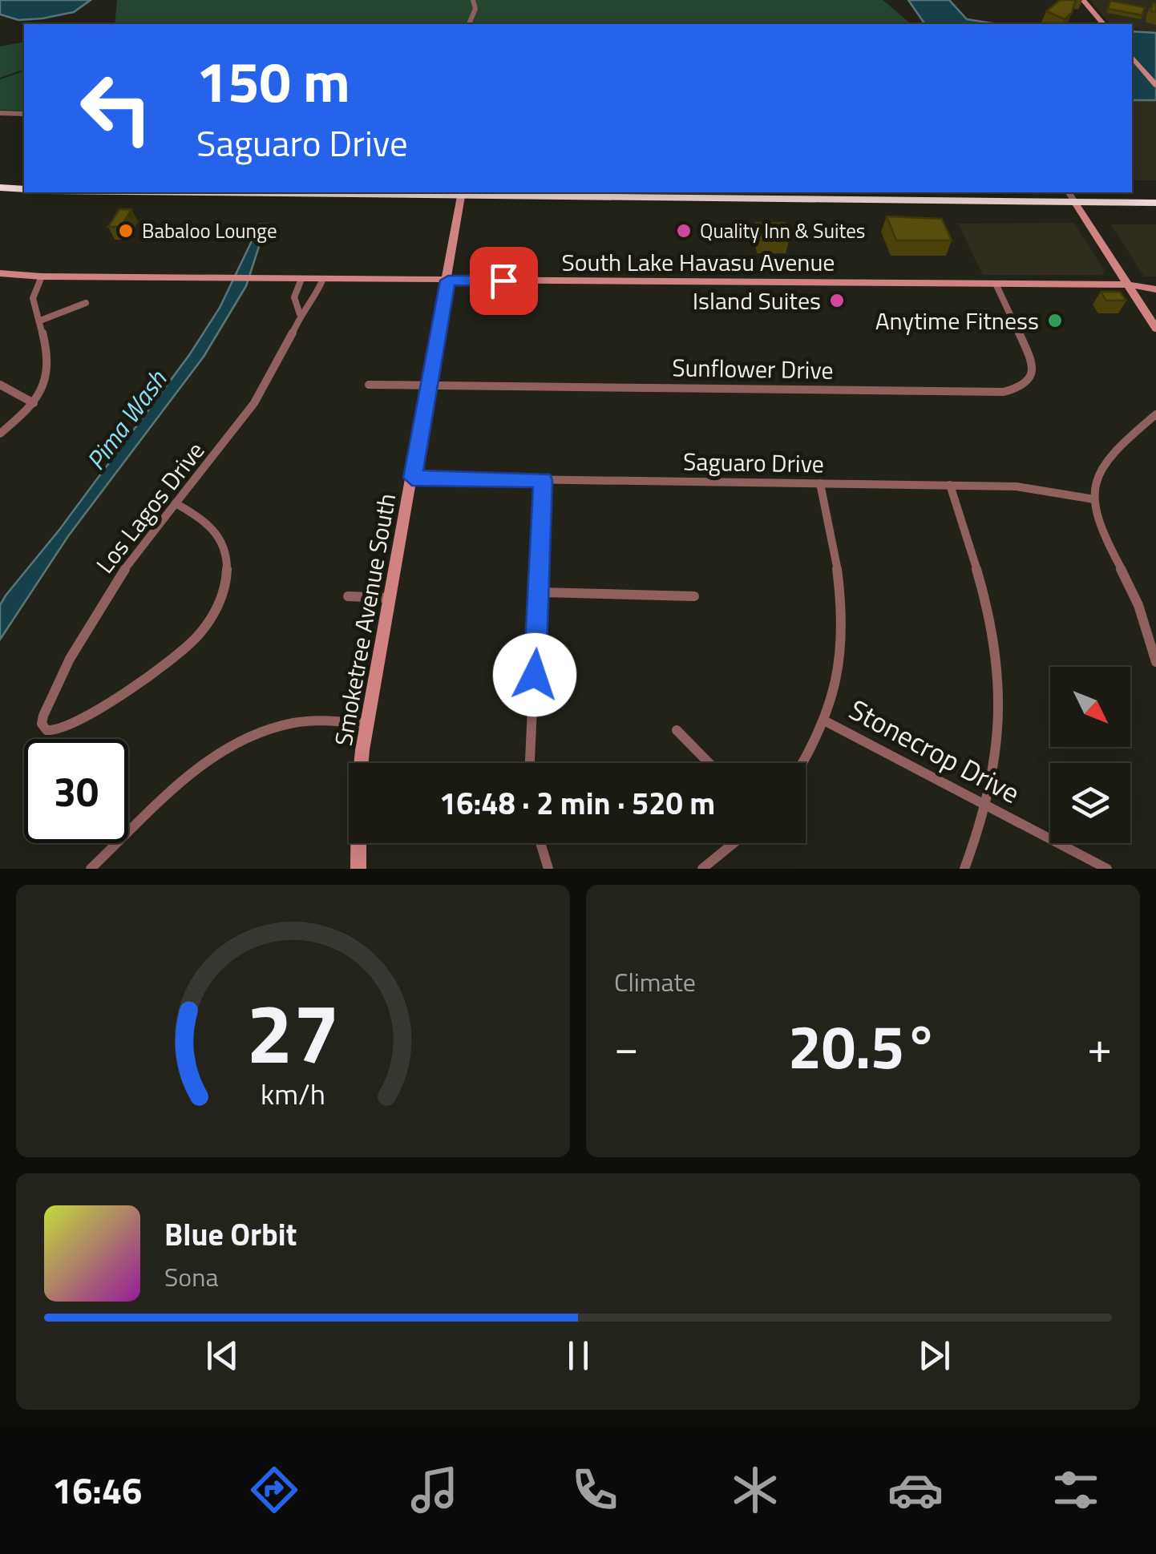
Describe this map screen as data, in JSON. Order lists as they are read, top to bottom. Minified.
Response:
{"streets":{"main road":["South Lake Havasu Avenue","Smoketree Avenue South"],"street":["Sunflower Drive","Saguaro Drive","Los Lagos Drive","Stonecrop Drive"]},"crossings":[["South Lake Havasu Avenue","Sunflower Drive"],["South Lake Havasu Avenue","Los Lagos Drive"],["South Lake Havasu Avenue","Smoketree Avenue South"],["Sunflower Drive","Smoketree Avenue South"],["Saguaro Drive","Smoketree Avenue South"]],"water":["Pima Wash"],"places":["Babaloo Lounge","Quality Inn & Suites","Island Suites","Anytime Fitness"],"north":"bottom right","page":{"turn":["150 m","Saguaro Drive"],"limit":"30","trip":"16:48 · 2 min · 520 m","tile":"Climate","heat":["−","20.5°","+"],"song":["Blue Orbit","Sona"],"tabs":"16:46","gauge":["27","km/h"]}}
